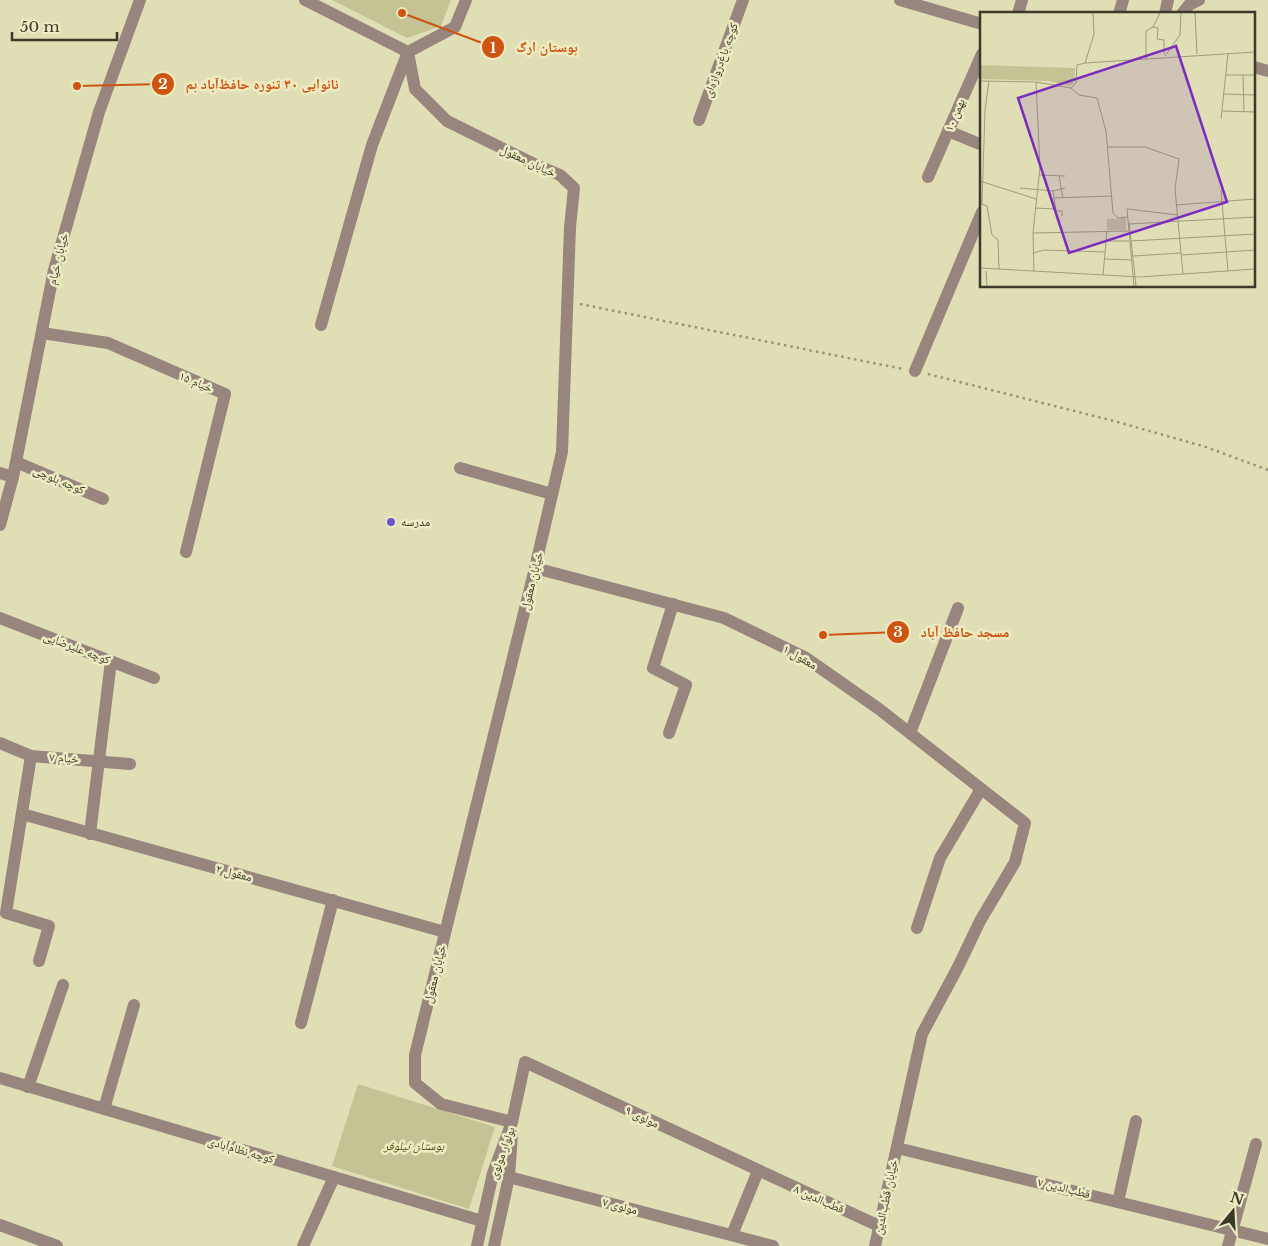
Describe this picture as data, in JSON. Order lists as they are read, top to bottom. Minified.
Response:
{"streets":{"street":["کوچه باغ‌دروازه‌ای","بهمن ۱۰","خیابان معقول","خیابان خیام","خیام ۱۵","کوچه بلوچی","کوچه علیرضایی","معقول ۱","خیام ۷","معقول ۲","مولوی ۹","کوچه نظام‌آبادی","بولوار مولوی","قطب‌الدین ۷","خیابان قطب‌الدین","قطب‌الدین ۸","مولوی ۷"]},"crossings":[["خیابان معقول","معقول ۱"],["خیابان معقول","معقول ۲"],["خیابان معقول","مولوی ۹"],["خیابان معقول","بولوار مولوی"],["خیابان خیام","خیام ۱۵"],["خیابان خیام","کوچه بلوچی"],["معقول ۱","خیابان قطب‌الدین"],["مولوی ۹","بولوار مولوی"],["مولوی ۹","قطب‌الدین ۸"],["کوچه نظام‌آبادی","بولوار مولوی"],["بولوار مولوی","مولوی ۷"],["قطب‌الدین ۷","خیابان قطب‌الدین"],["خیابان قطب‌الدین","قطب‌الدین ۸"]],"parks":["بوستان نیلوفر"],"places":["بوستان ارگ","نانوایی ۳۰ تنوره حافظ‌آباد بم","مدرسه","مسجد حافظ آباد"],"scale_bar":"50 m","north":"top"}
